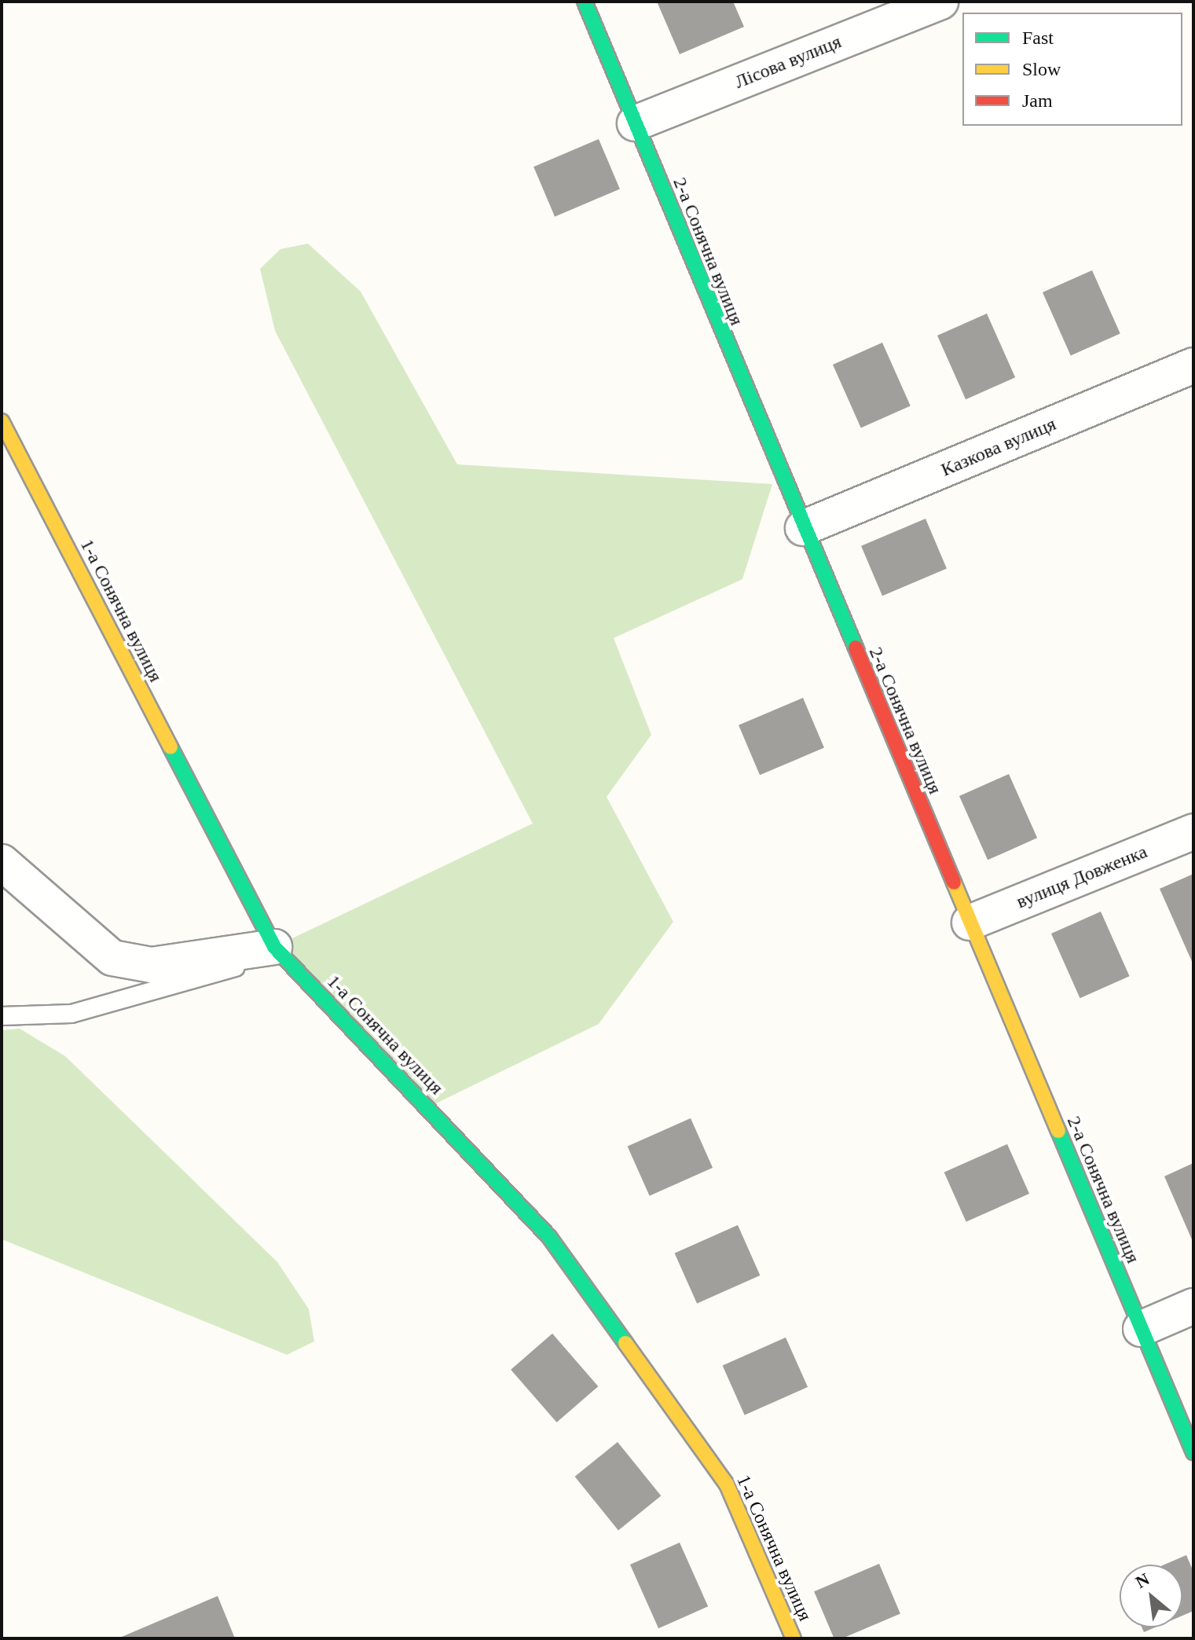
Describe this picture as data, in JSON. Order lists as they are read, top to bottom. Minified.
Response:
{"streets":{"street":["Лісова вулиця","2-а Сонячна вулиця","Казкова вулиця","1-а Сонячна вулиця","вулиця Довженка"]},"crossings":[["Лісова вулиця","2-а Сонячна вулиця"],["2-а Сонячна вулиця","Казкова вулиця"],["2-а Сонячна вулиця","вулиця Довженка"]],"legend":["Fast","Slow","Jam"],"north":"top left"}
